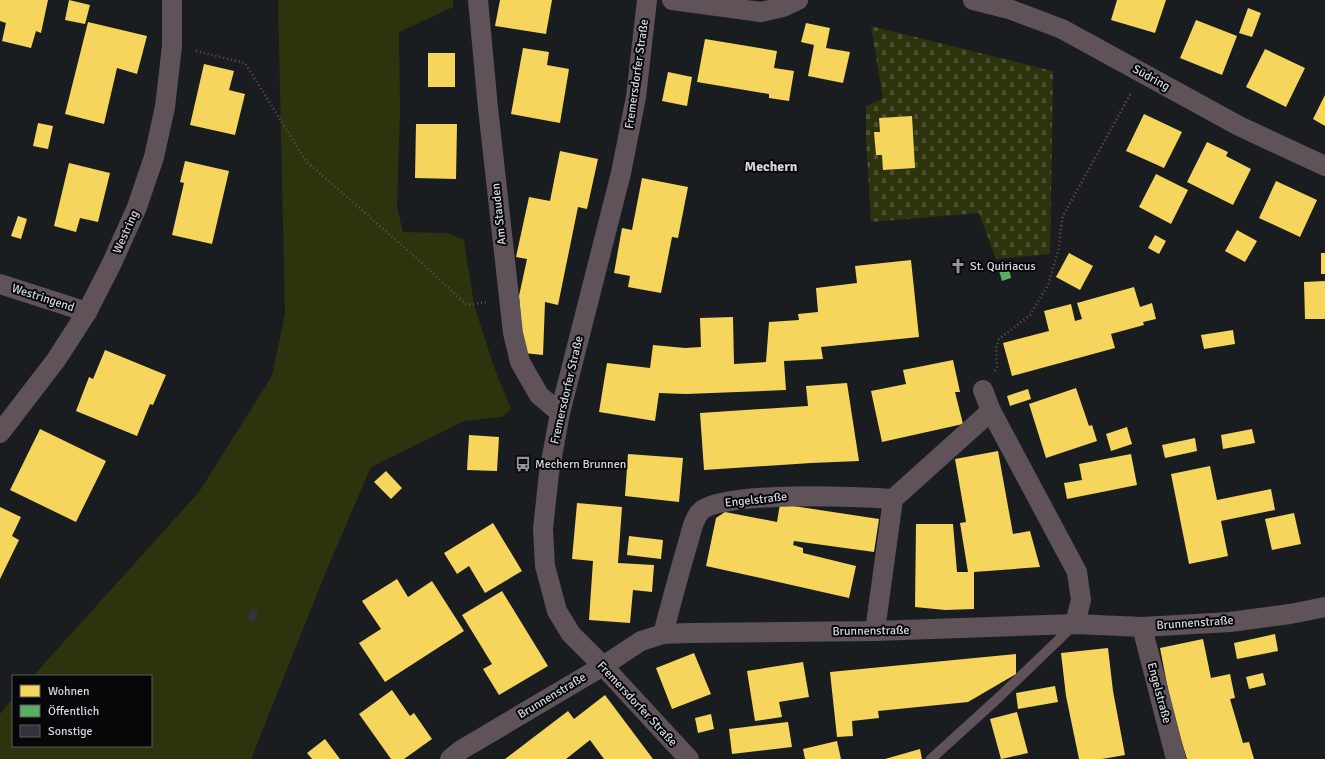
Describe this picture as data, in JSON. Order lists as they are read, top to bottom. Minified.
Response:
{"streets":{"street":["Fremersdorfer Straße","Südring","Am Stauden","Westring","Westringend","Engelstraße","Brunnenstraße"]},"crossings":[["Fremersdorfer Straße","Am Stauden"],["Fremersdorfer Straße","Brunnenstraße"],["Westring","Westringend"],["Engelstraße","Brunnenstraße"]],"districts":["Mechern"],"places":{"church":["St. Quiriacus"],"bus stop":["Mechern Brunnen"]},"legend":["Wohnen","Öffentlich","Sonstige"]}
